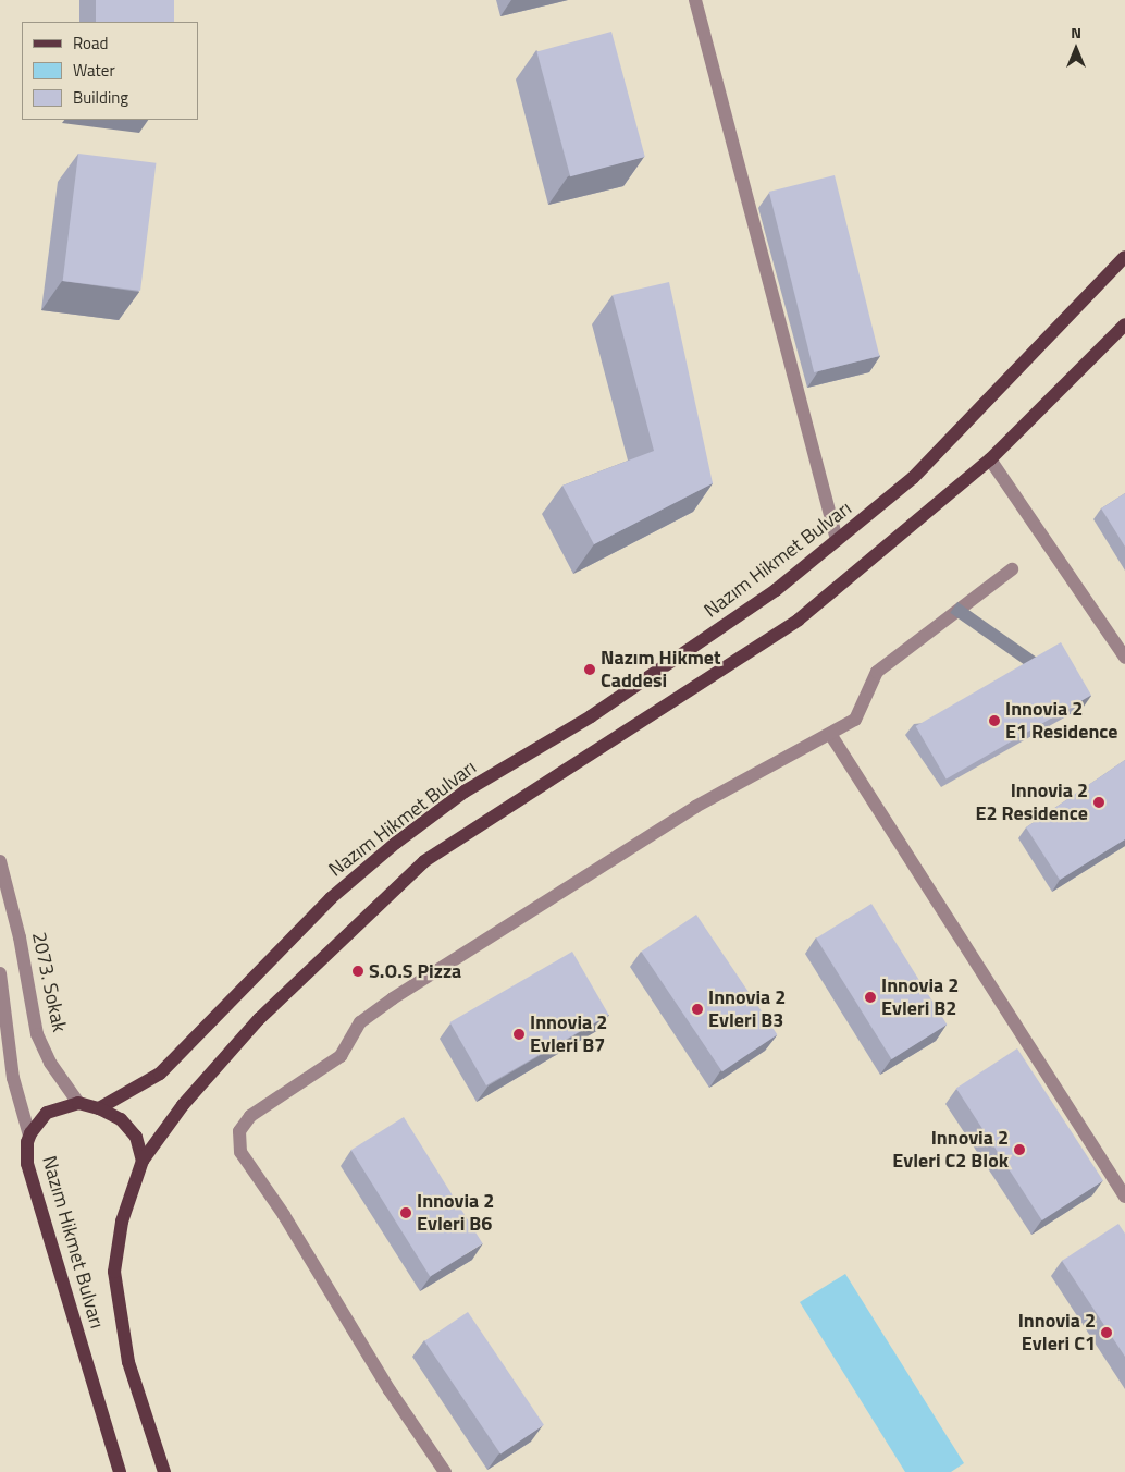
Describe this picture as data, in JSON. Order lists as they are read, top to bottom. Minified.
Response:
{"streets":{"main road":["Nazım Hikmet Bulvarı"],"street":["2073. Sokak"]},"crossings":[["Nazım Hikmet Bulvarı","2073. Sokak"]],"places":["Nazım Hikmet Caddesi","Innovia 2 E1 Residence","Innovia 2 E2 Residence","S.O.S Pizza","Innovia 2 Evleri B2","Innovia 2 Evleri B3","Innovia 2 Evleri B7","Innovia 2 Evleri C2 Blok","Innovia 2 Evleri B6","Innovia 2 Evleri C1"],"legend":["Road","Water","Building"],"north":"top"}
